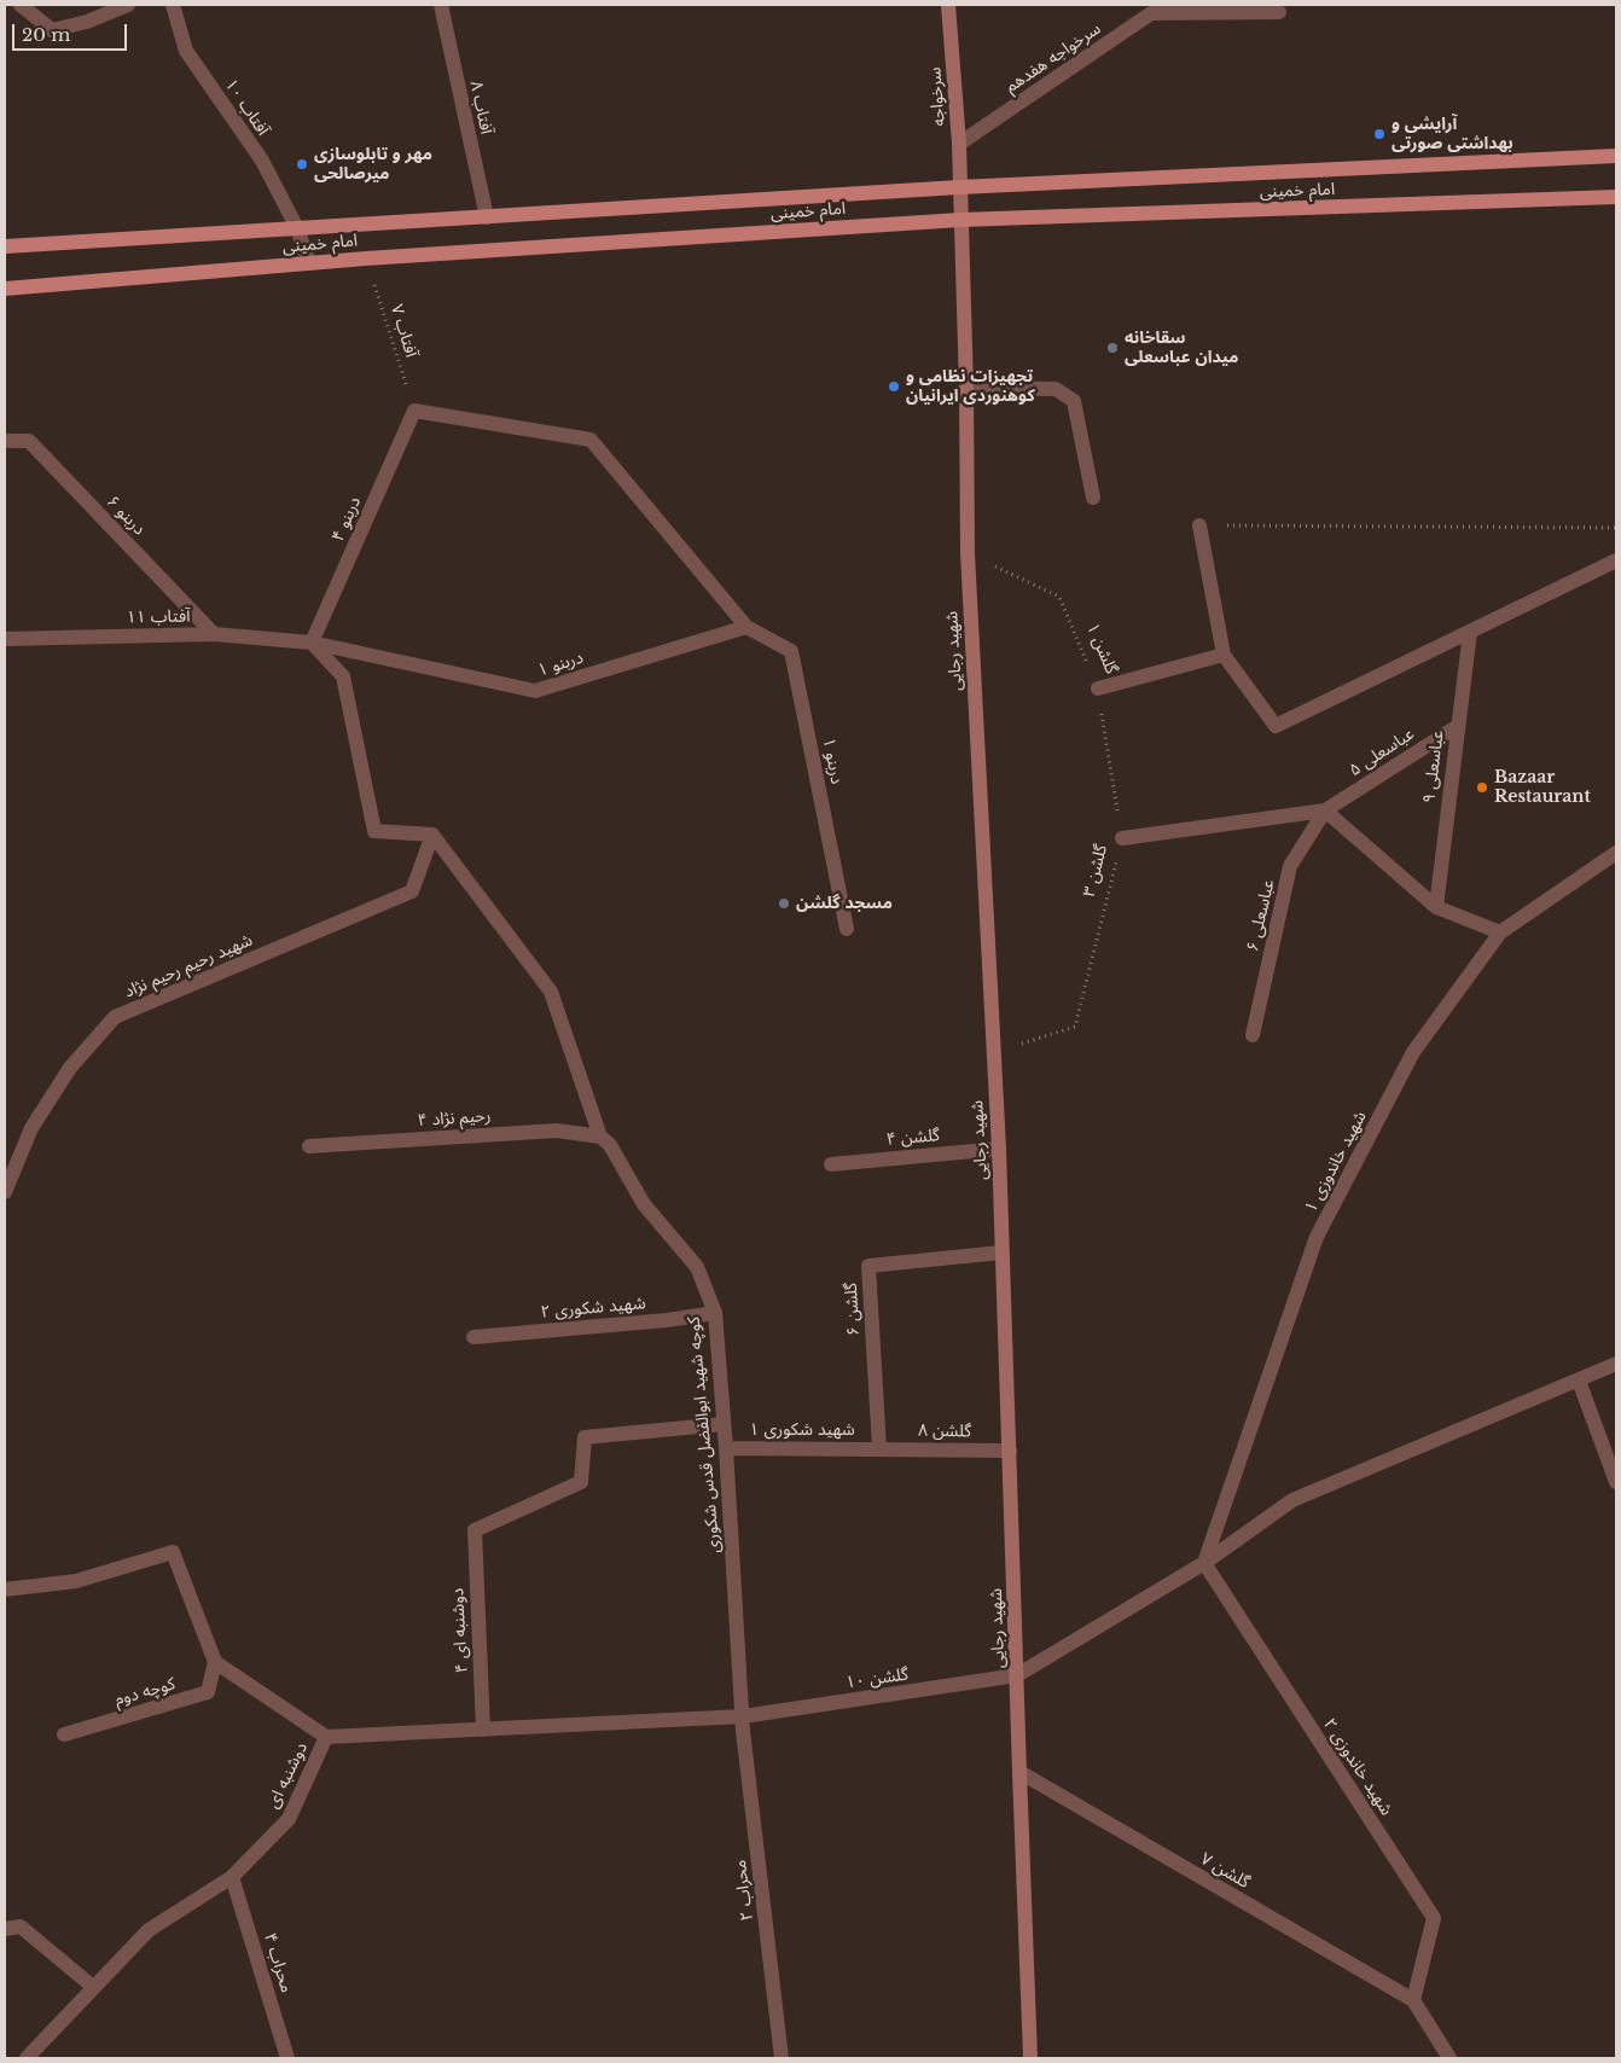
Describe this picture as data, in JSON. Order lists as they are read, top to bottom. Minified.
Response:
{"streets":{"main road":["سرخواجه","امام خمینی","شهید رجایی"],"street":["سرخواجه هفدهم","۱۰ آفتاب","آفتاب ۸","۶ دربنو","۴ دربنو","آفتاب ۱۱","۱ گلشن","دربنو ۱","۵ عباسعلی","۱ دربنو","۹ عباسعلی","۳ گلشن","۶ عباسعلی","شهید رحیم رحیم نژاد","رحیم نژاد ۴","۴ گلشن","۱ شهید خاندوزی","۲ شهید شکوری","۶ گلشن","۱ شهید شکوری","۸ گلشن","کوچه شهید ابوالفضل قدس شکوری","۴ دوشنبه ای","۱۰ گلشن","کوچه دوم","۲ شهید خاندوزی","دوشنبه ای","۷ گلشن","۲ محراب","۴ محراب"],"path":["آفتاب ۷"]},"crossings":[["سرخواجه هفدهم","سرخواجه"],["سرخواجه","امام خمینی"],["سرخواجه","شهید رجایی"],["۱۰ آفتاب","امام خمینی"],["آفتاب ۸","امام خمینی"],["امام خمینی","آفتاب ۷"],["امام خمینی","شهید رجایی"],["آفتاب ۷","۴ دربنو"],["۶ دربنو","آفتاب ۱۱"],["۴ دربنو","آفتاب ۱۱"],["۴ دربنو","دربنو ۱"],["آفتاب ۱۱","دربنو ۱"],["۱ گلشن","شهید رجایی"],["شهید رجایی","۳ گلشن"],["شهید رجایی","۴ گلشن"],["شهید رجایی","۶ گلشن"],["شهید رجایی","۸ گلشن"],["شهید رجایی","۱۰ گلشن"],["شهید رجایی","۷ گلشن"],["دربنو ۱","۱ دربنو"],["۵ عباسعلی","۹ عباسعلی"],["۵ عباسعلی","۳ گلشن"],["۵ عباسعلی","۶ عباسعلی"],["۳ گلشن","۶ عباسعلی"],["شهید رحیم رحیم نژاد","کوچه شهید ابوالفضل قدس شکوری"],["رحیم نژاد ۴","کوچه شهید ابوالفضل قدس شکوری"],["۱ شهید خاندوزی","۲ شهید خاندوزی"],["۲ شهید شکوری","کوچه شهید ابوالفضل قدس شکوری"],["۶ گلشن","۱ شهید شکوری"],["۶ گلشن","۸ گلشن"],["۱ شهید شکوری","۸ گلشن"],["۱ شهید شکوری","کوچه شهید ابوالفضل قدس شکوری"],["کوچه شهید ابوالفضل قدس شکوری","۴ دوشنبه ای"],["کوچه شهید ابوالفضل قدس شکوری","۱۰ گلشن"],["کوچه شهید ابوالفضل قدس شکوری","دوشنبه ای"],["کوچه شهید ابوالفضل قدس شکوری","۲ محراب"],["۴ دوشنبه ای","دوشنبه ای"],["۱۰ گلشن","دوشنبه ای"],["۱۰ گلشن","۲ محراب"],["۲ شهید خاندوزی","۷ گلشن"],["دوشنبه ای","۲ محراب"],["دوشنبه ای","۴ محراب"]],"places":["آرایشی و بهداشتی صورتی","مهر و تابلوسازی میرصالحی","سقاخانه میدان عباسعلی","تجهیزات نظامی و کوهنوردی ایرانیان","Bazaar Restaurant","مسجد گلشن"],"scale_bar":"20 m"}
